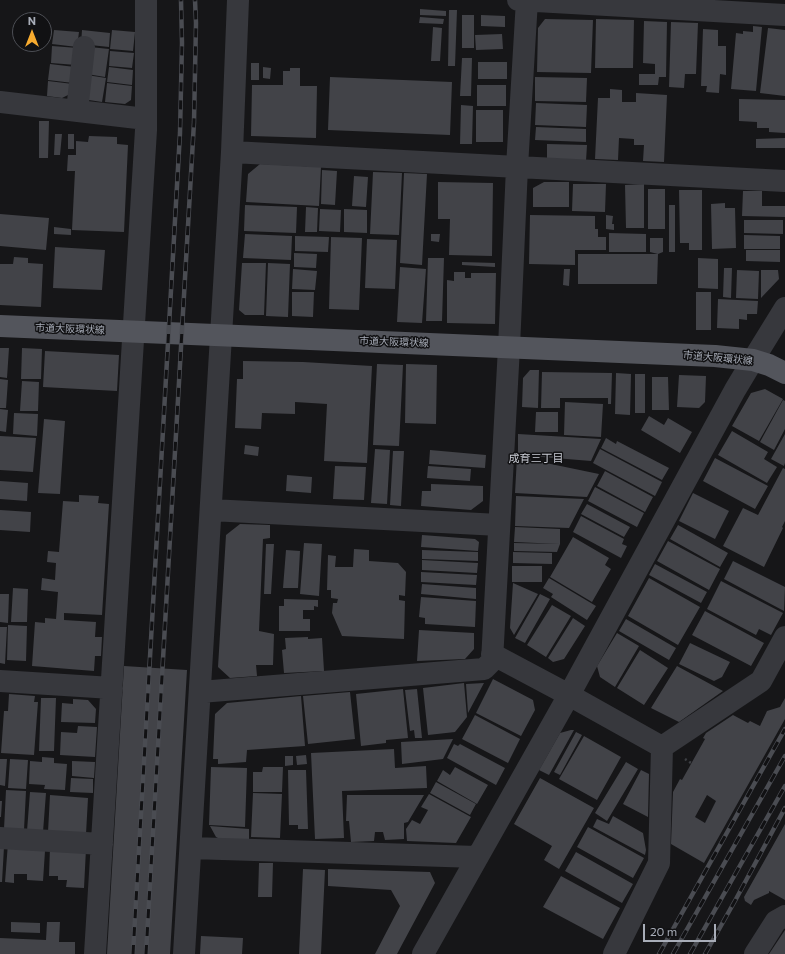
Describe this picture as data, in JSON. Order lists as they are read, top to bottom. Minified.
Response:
{"streets":{"main road":["市道大阪環状線"]},"districts":["成育三丁目"],"scale_bar":"20 m","north":"top"}
